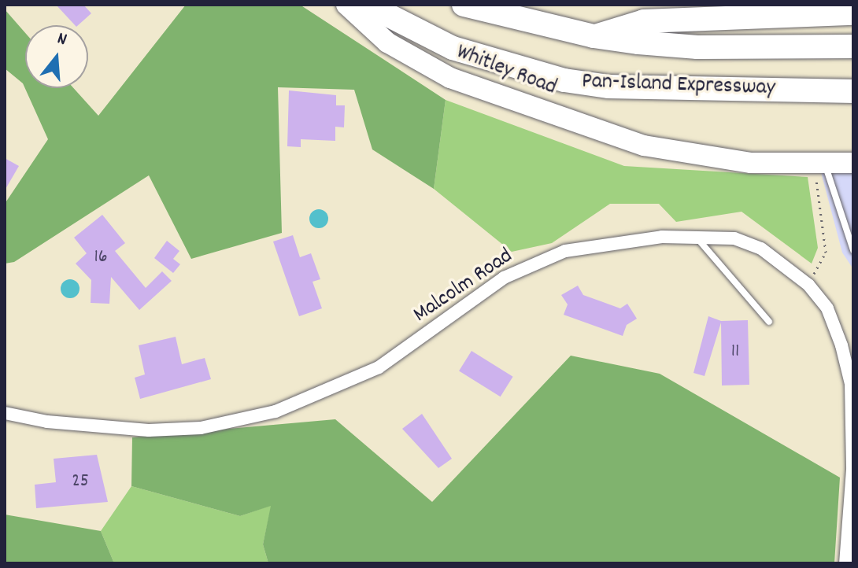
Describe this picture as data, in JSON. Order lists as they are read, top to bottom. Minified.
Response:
{"streets":{"highway":["Pan-Island Expressway"],"main road":["Whitley Road"],"street":["Malcolm Road"]},"house_numbers":["16","11","25"],"north":"top"}
